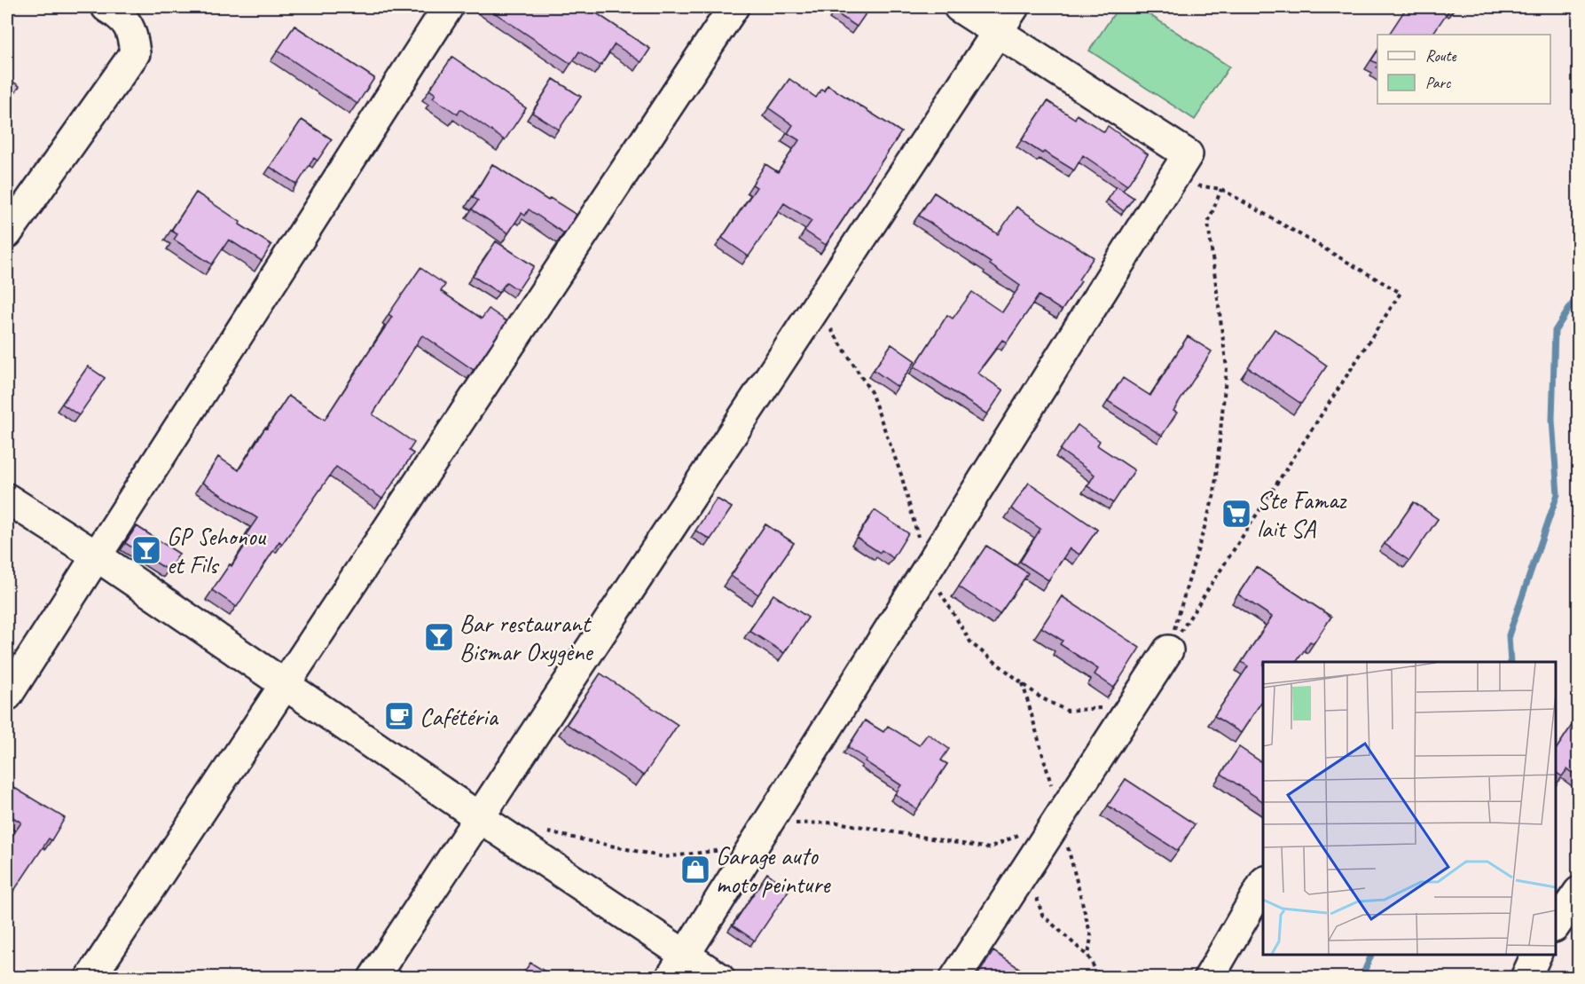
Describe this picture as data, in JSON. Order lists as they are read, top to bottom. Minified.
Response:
{"places":{"supermarket":["Ste Famaz lait SA"],"bar":["GP Sehonou et Fils","Bar restaurant Bismar Oxygène"],"cafe":["Cafétéria"],"shop":["Garage auto moto peinture"]},"legend":["Route","Parc"]}
